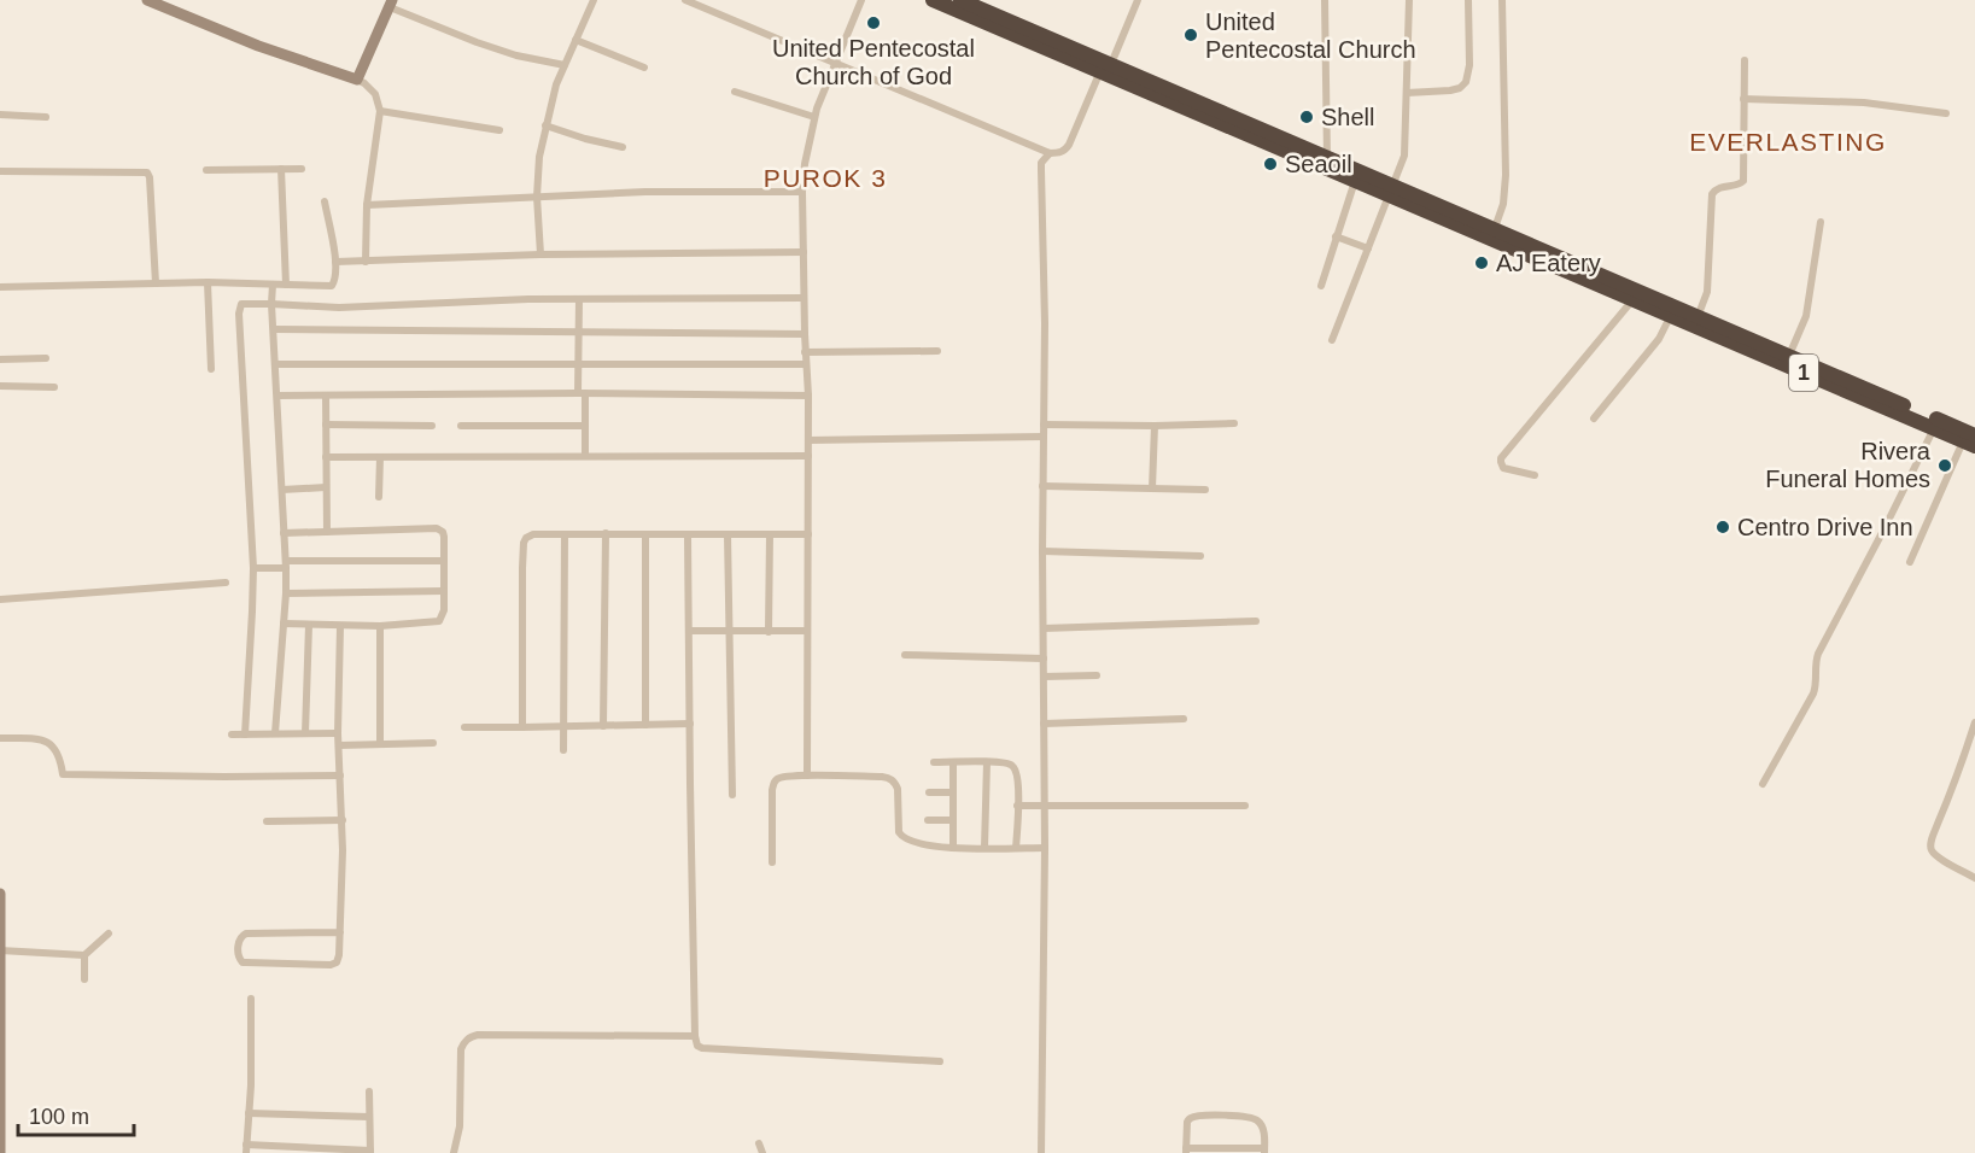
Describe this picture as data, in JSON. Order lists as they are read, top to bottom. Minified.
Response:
{"streets":{"highway":["1"]},"districts":["EVERLASTING","PUROK 3"],"places":["United Pentecostal Church of God","United Pentecostal Church","Shell","Seaoil","AJ Eatery","Rivera Funeral Homes","Centro Drive Inn"],"scale_bar":"100 m"}
